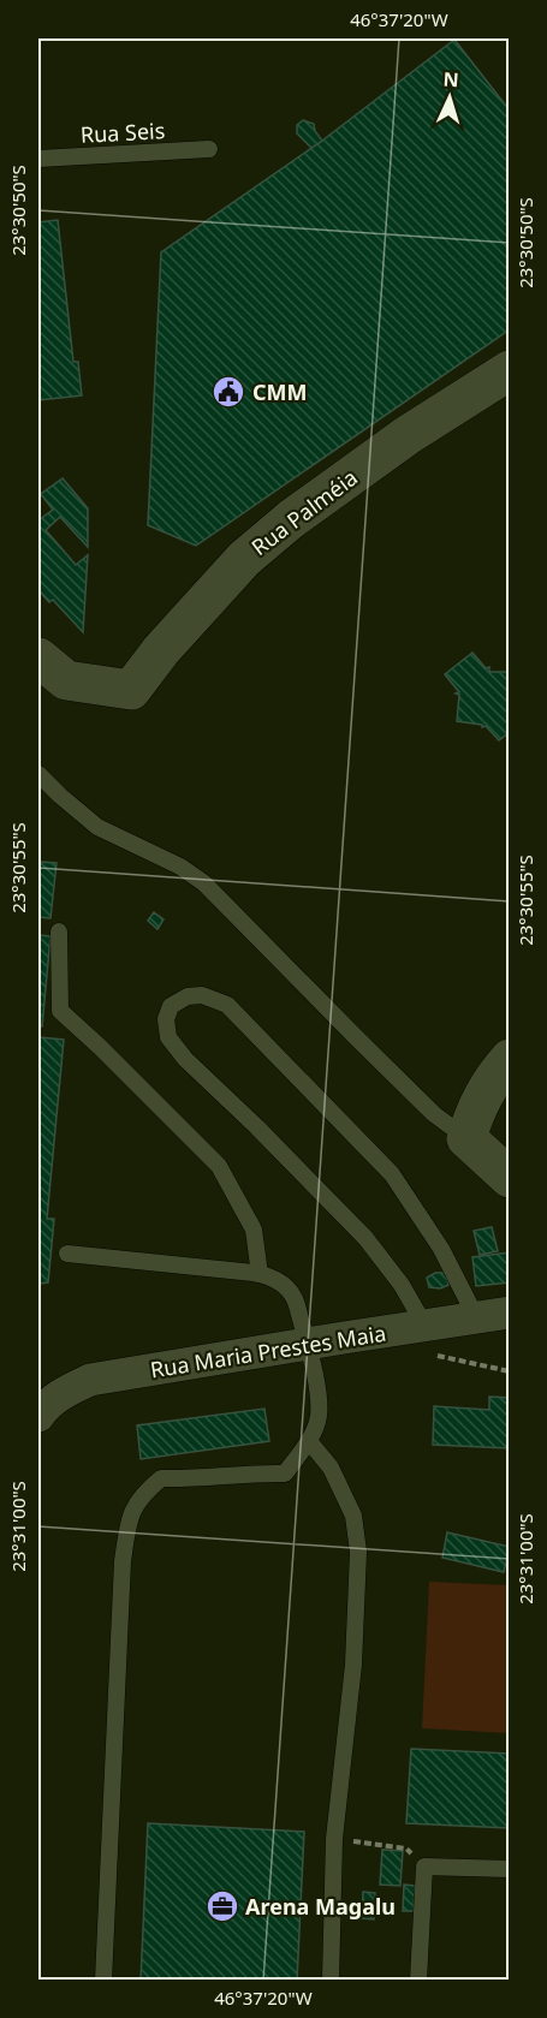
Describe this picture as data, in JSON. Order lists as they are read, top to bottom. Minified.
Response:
{"streets":{"street":["Rua Palméia","Rua Maria Prestes Maia"],"lane":["Rua Seis"]},"places":{"public building":["CMM"],"office":["Arena Magalu"]},"north":"top","coordinates":["46°37'20\"W","23°30'50\"S","23°30'55\"S","23°31'00\"S"]}
